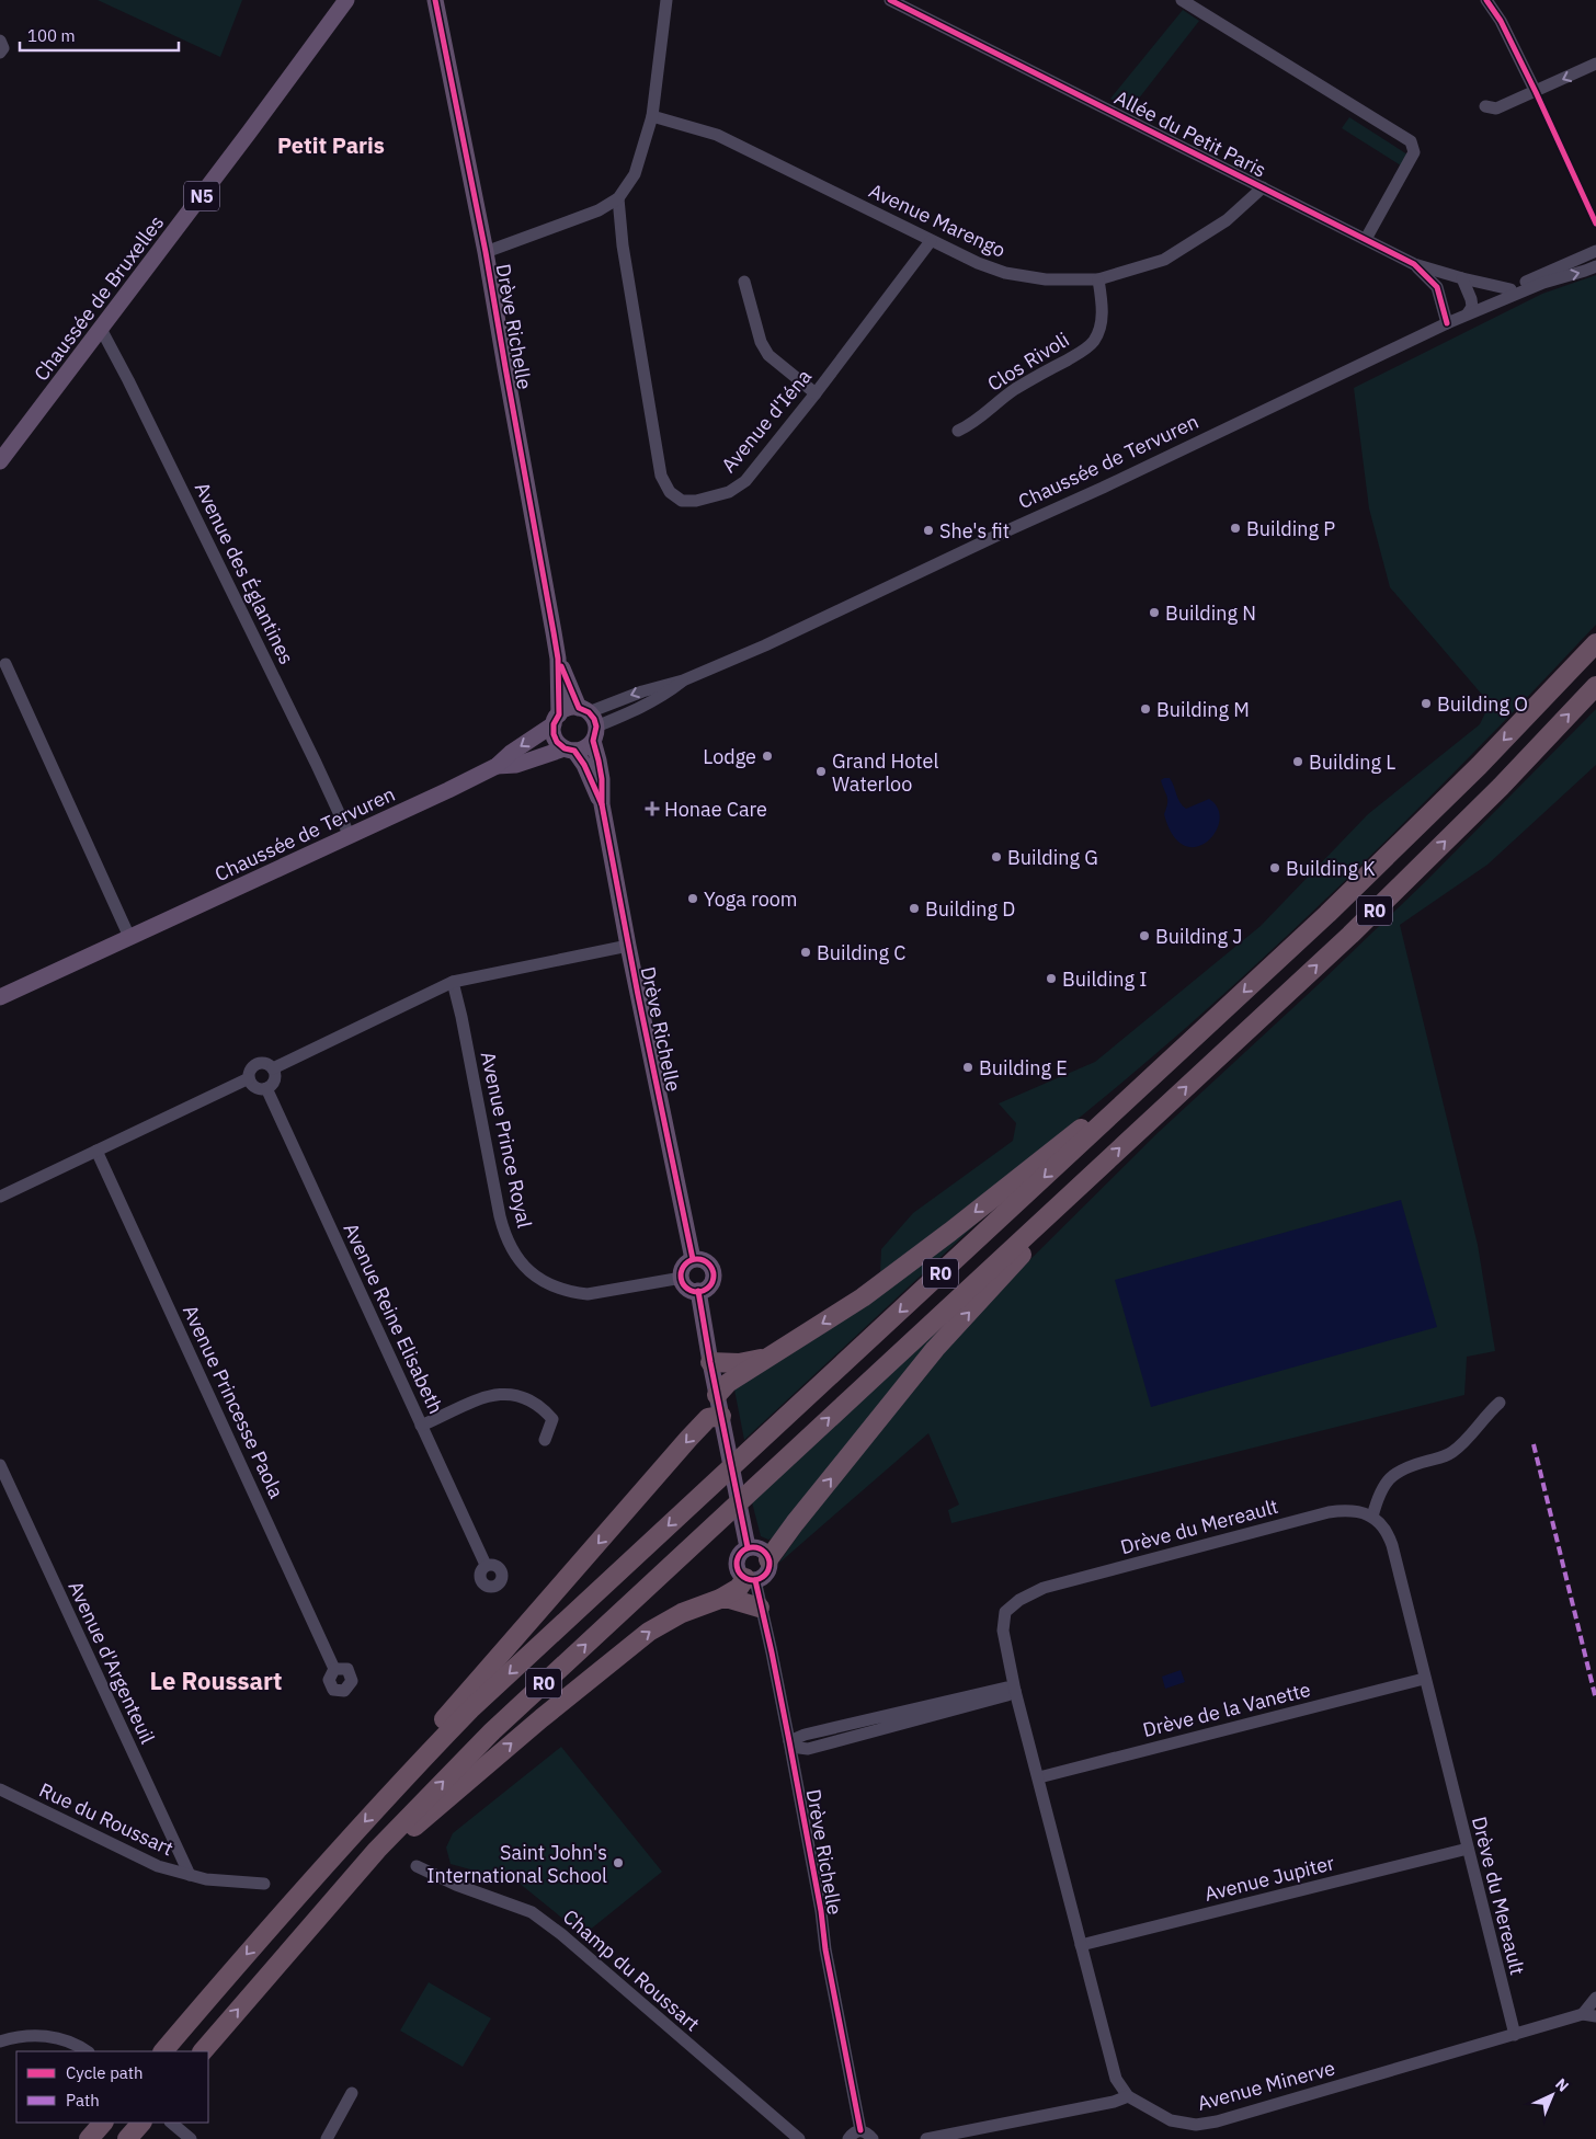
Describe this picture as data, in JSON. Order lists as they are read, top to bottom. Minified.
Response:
{"streets":{"highway":["R0"],"main road":["N5","Chaussée de Bruxelles","Drève Richelle","Chaussée de Tervuren"],"street":["Allée du Petit Paris","Avenue Marengo","Clos Rivoli","Avenue d'Iéna","Avenue des Églantines","Avenue Prince Royal","Avenue Reine Elisabeth","Avenue Princesse Paola","Drève du Mereault","Avenue d'Argenteuil","Drève de la Vanette","Rue du Roussart","Avenue Jupiter","Champ du Roussart","Avenue Minerve"]},"crossings":[["Allée du Petit Paris","Avenue Marengo"],["Allée du Petit Paris","Chaussée de Tervuren"],["Avenue Marengo","Clos Rivoli"],["Avenue Marengo","Avenue d'Iéna"],["Chaussée de Bruxelles","Avenue des Églantines"],["Drève Richelle","Chaussée de Tervuren"],["Drève Richelle","Avenue Prince Royal"],["Chaussée de Tervuren","Avenue des Églantines"],["Drève du Mereault","Drève de la Vanette"],["Drève du Mereault","Avenue Jupiter"],["Drève du Mereault","Avenue Minerve"],["Avenue d'Argenteuil","Rue du Roussart"]],"districts":["Petit Paris","Le Roussart"],"places":{"other":["Building P","She's fit","Building N","Building O","Building M","Lodge","Building L","Grand Hotel Waterloo","Building G","Building K","Yoga room","Building D","Building J","Building C","Building I","Building E","Saint John's International School"],"health":["Honae Care"]},"legend":["Cycle path","Path"],"scale_bar":"100 m","north":"top right"}
